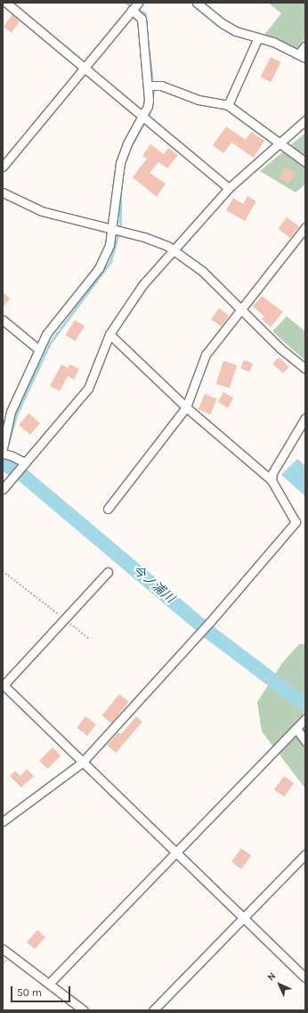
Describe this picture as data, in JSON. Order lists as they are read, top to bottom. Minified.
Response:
{"water":["今ノ浦川"],"scale_bar":"50 m","north":"top left"}
